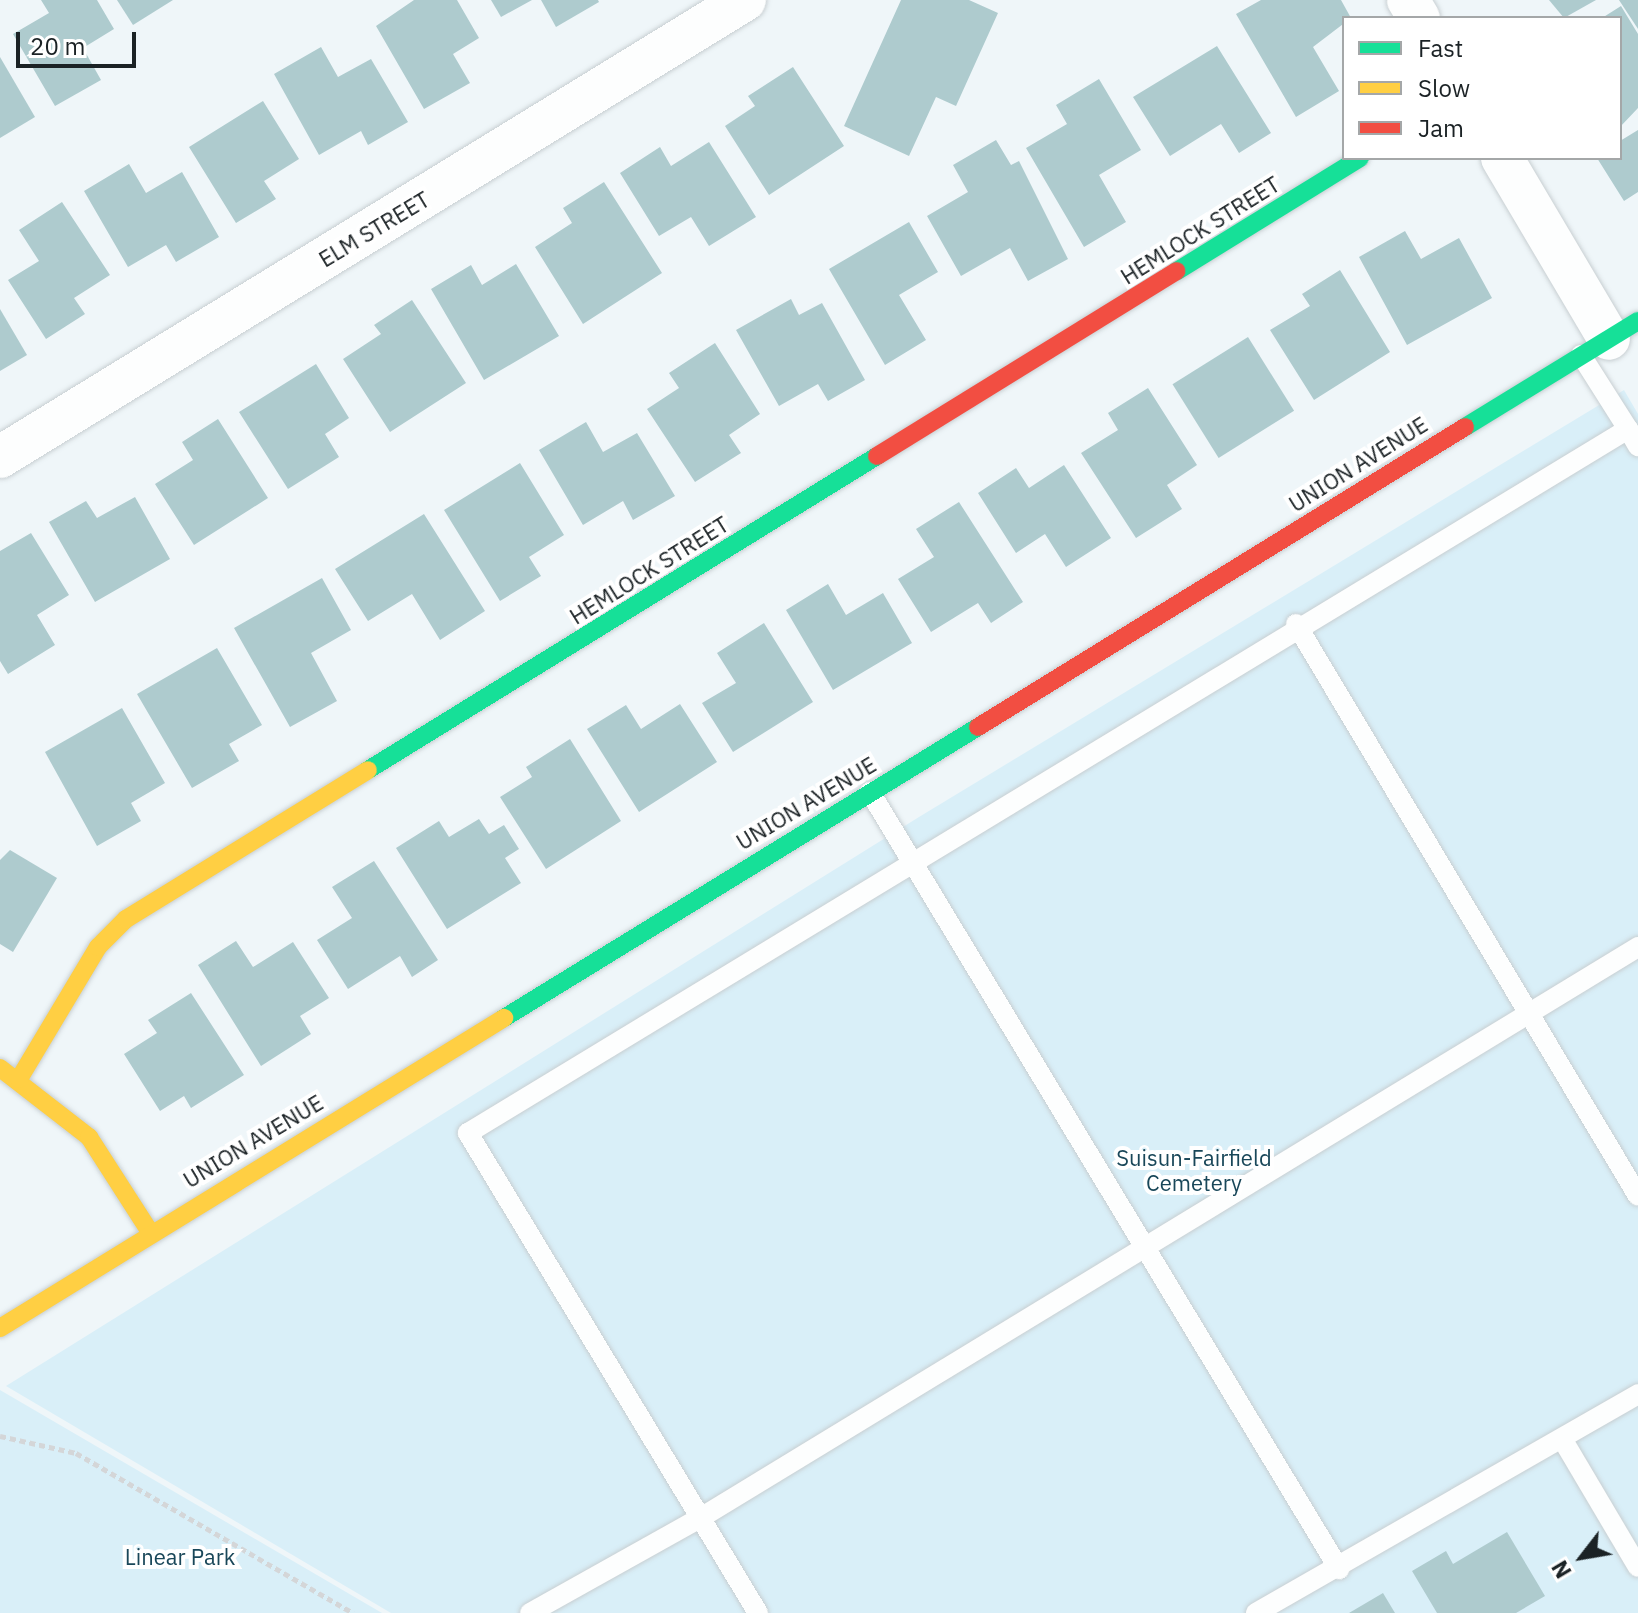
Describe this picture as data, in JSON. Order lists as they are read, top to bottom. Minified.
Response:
{"streets":{"street":["ELM STREET","HEMLOCK STREET","UNION AVENUE"]},"parks":["Suisun-Fairfield Cemetery","Linear Park"],"legend":["Fast","Slow","Jam"],"scale_bar":"20 m","north":"bottom left"}
